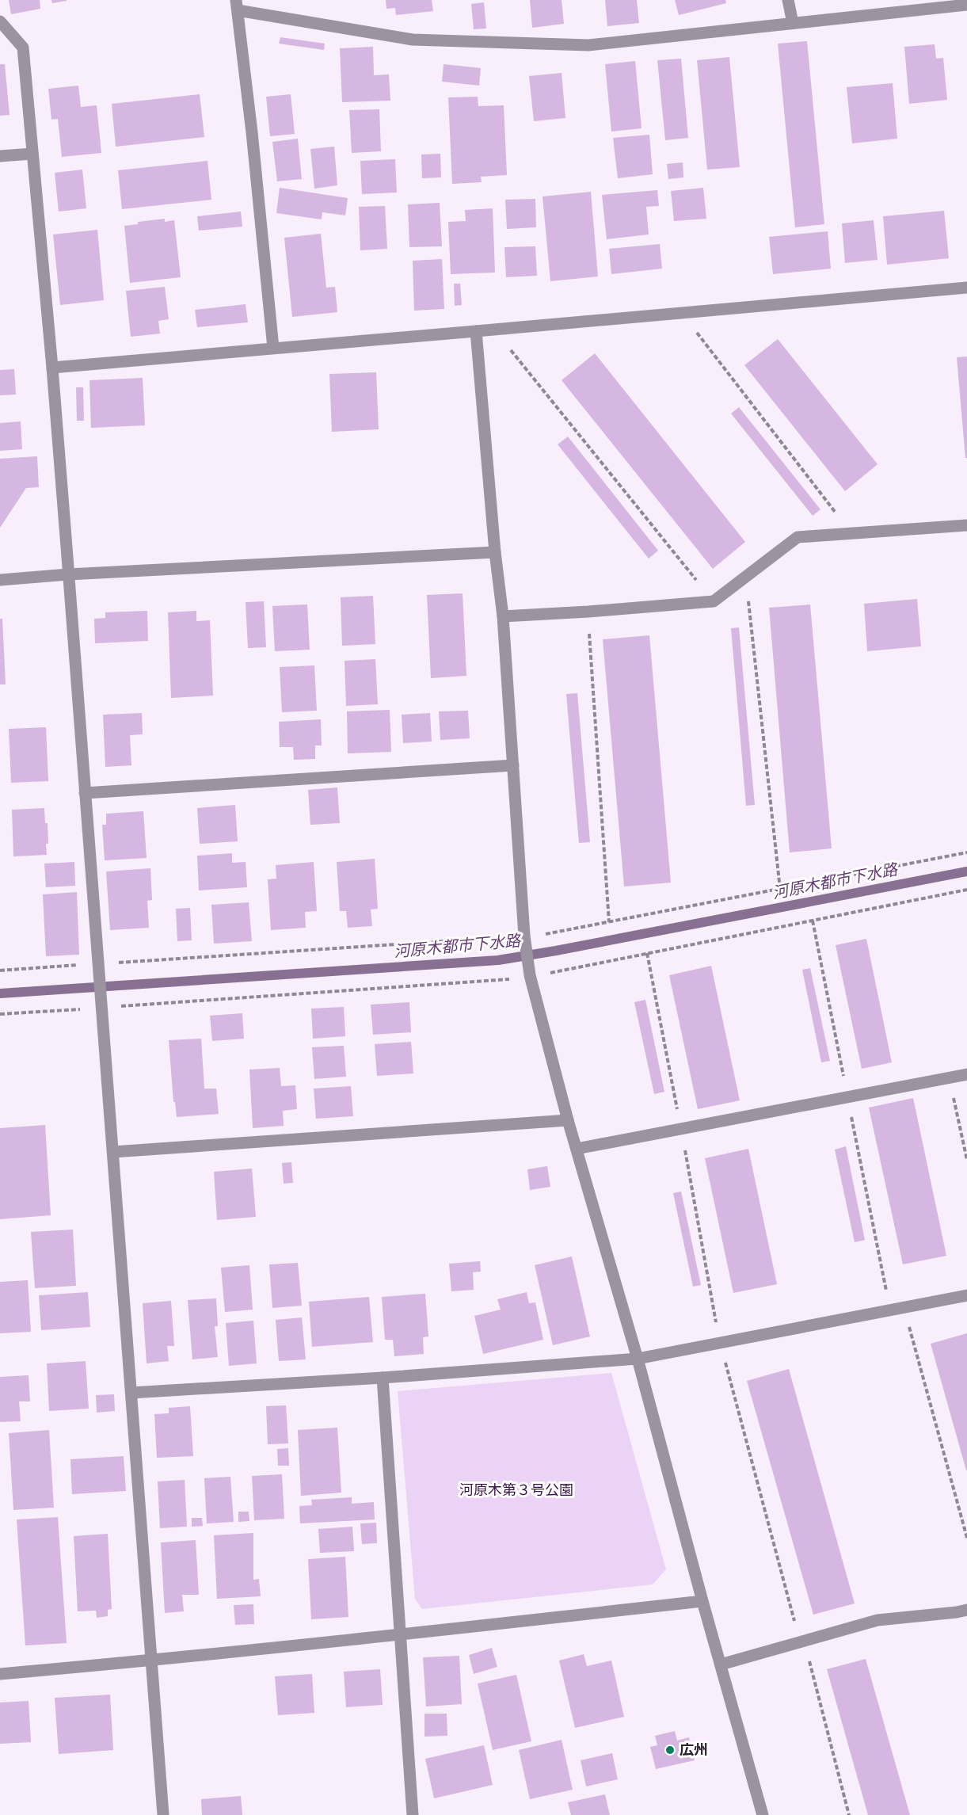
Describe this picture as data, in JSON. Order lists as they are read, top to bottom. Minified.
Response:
{"water":["河原木都市下水路"],"parks":["河原木第３号公園"],"places":["広州"]}
